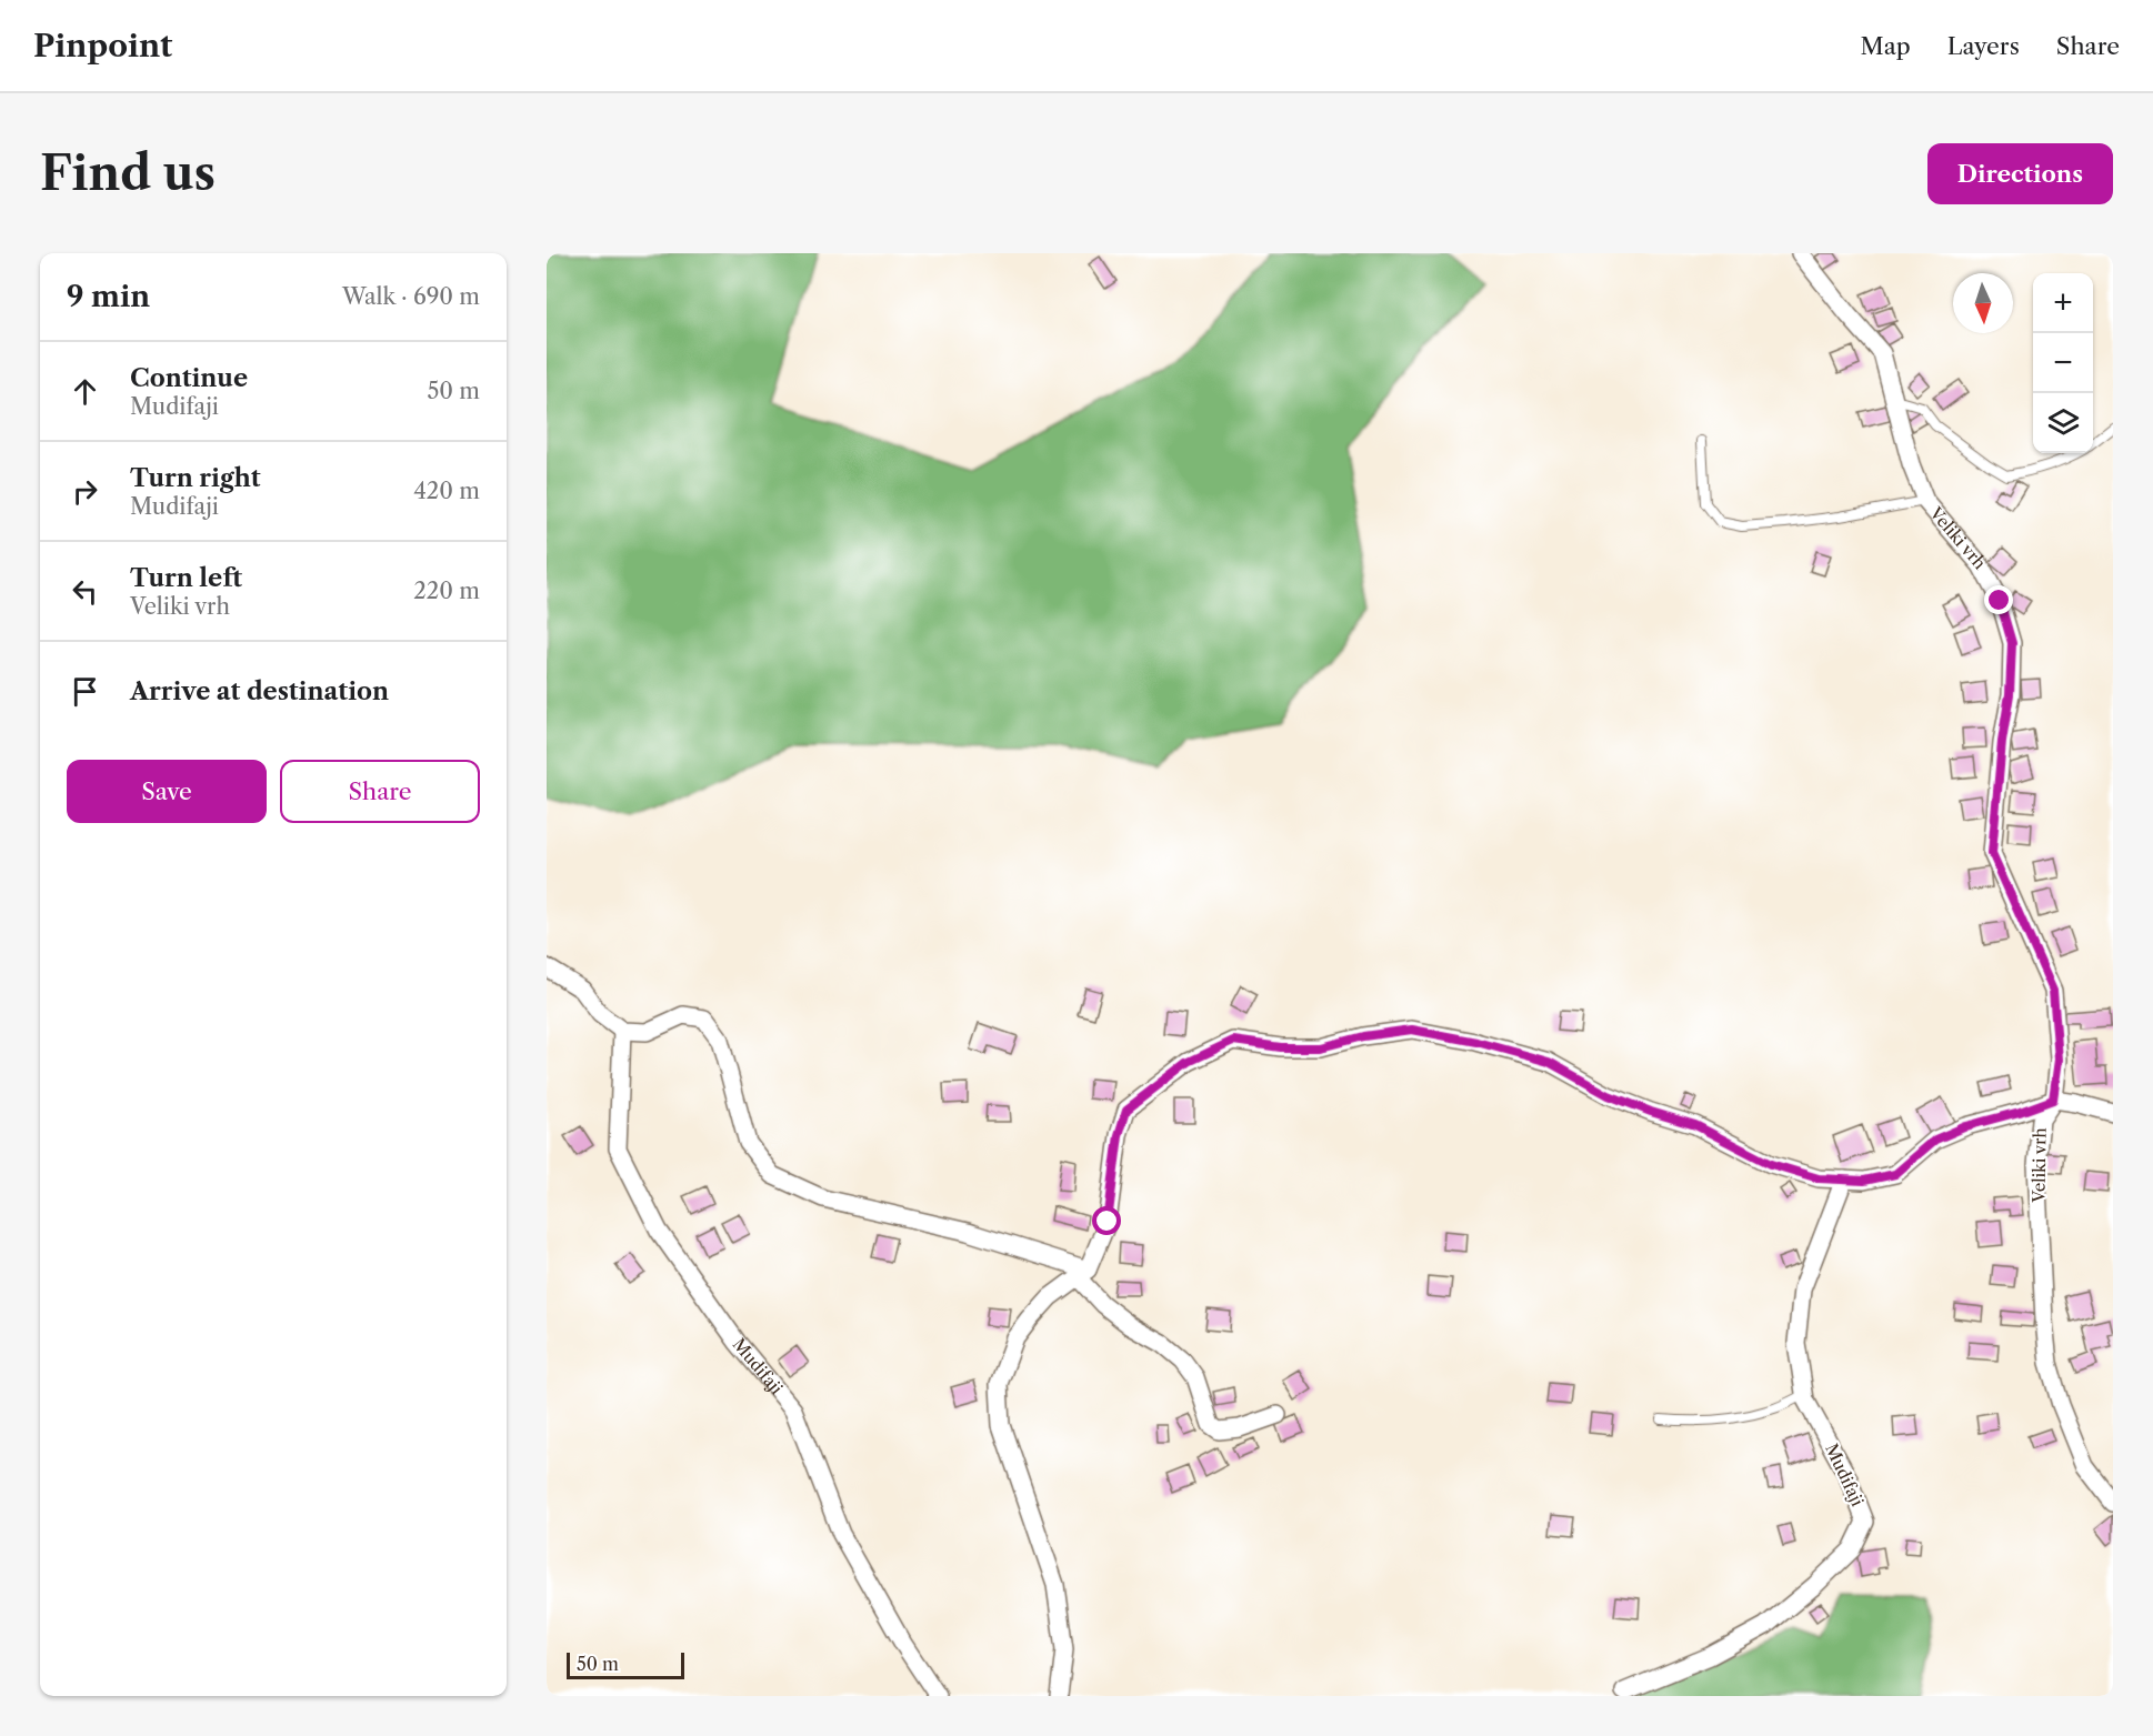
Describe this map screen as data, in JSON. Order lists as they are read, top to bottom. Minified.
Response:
{"streets":{"street":["Veliki vrh","Mudifaji"]},"scale_bar":"50 m","north":"bottom","page":{"header":"Pinpoint","nav":["Map","Layers","Share"],"buttons":["Directions",["Save","Share"]],"title":"Find us","heading":["9 min","Walk · 690 m"],"map_buttons":["+","−"],"list":[["Continue","Mudifaji","50 m"],["Turn right","Mudifaji","420 m"],["Turn left","Veliki vrh","220 m"],"Arrive at destination"],"scale":"50 m"}}
